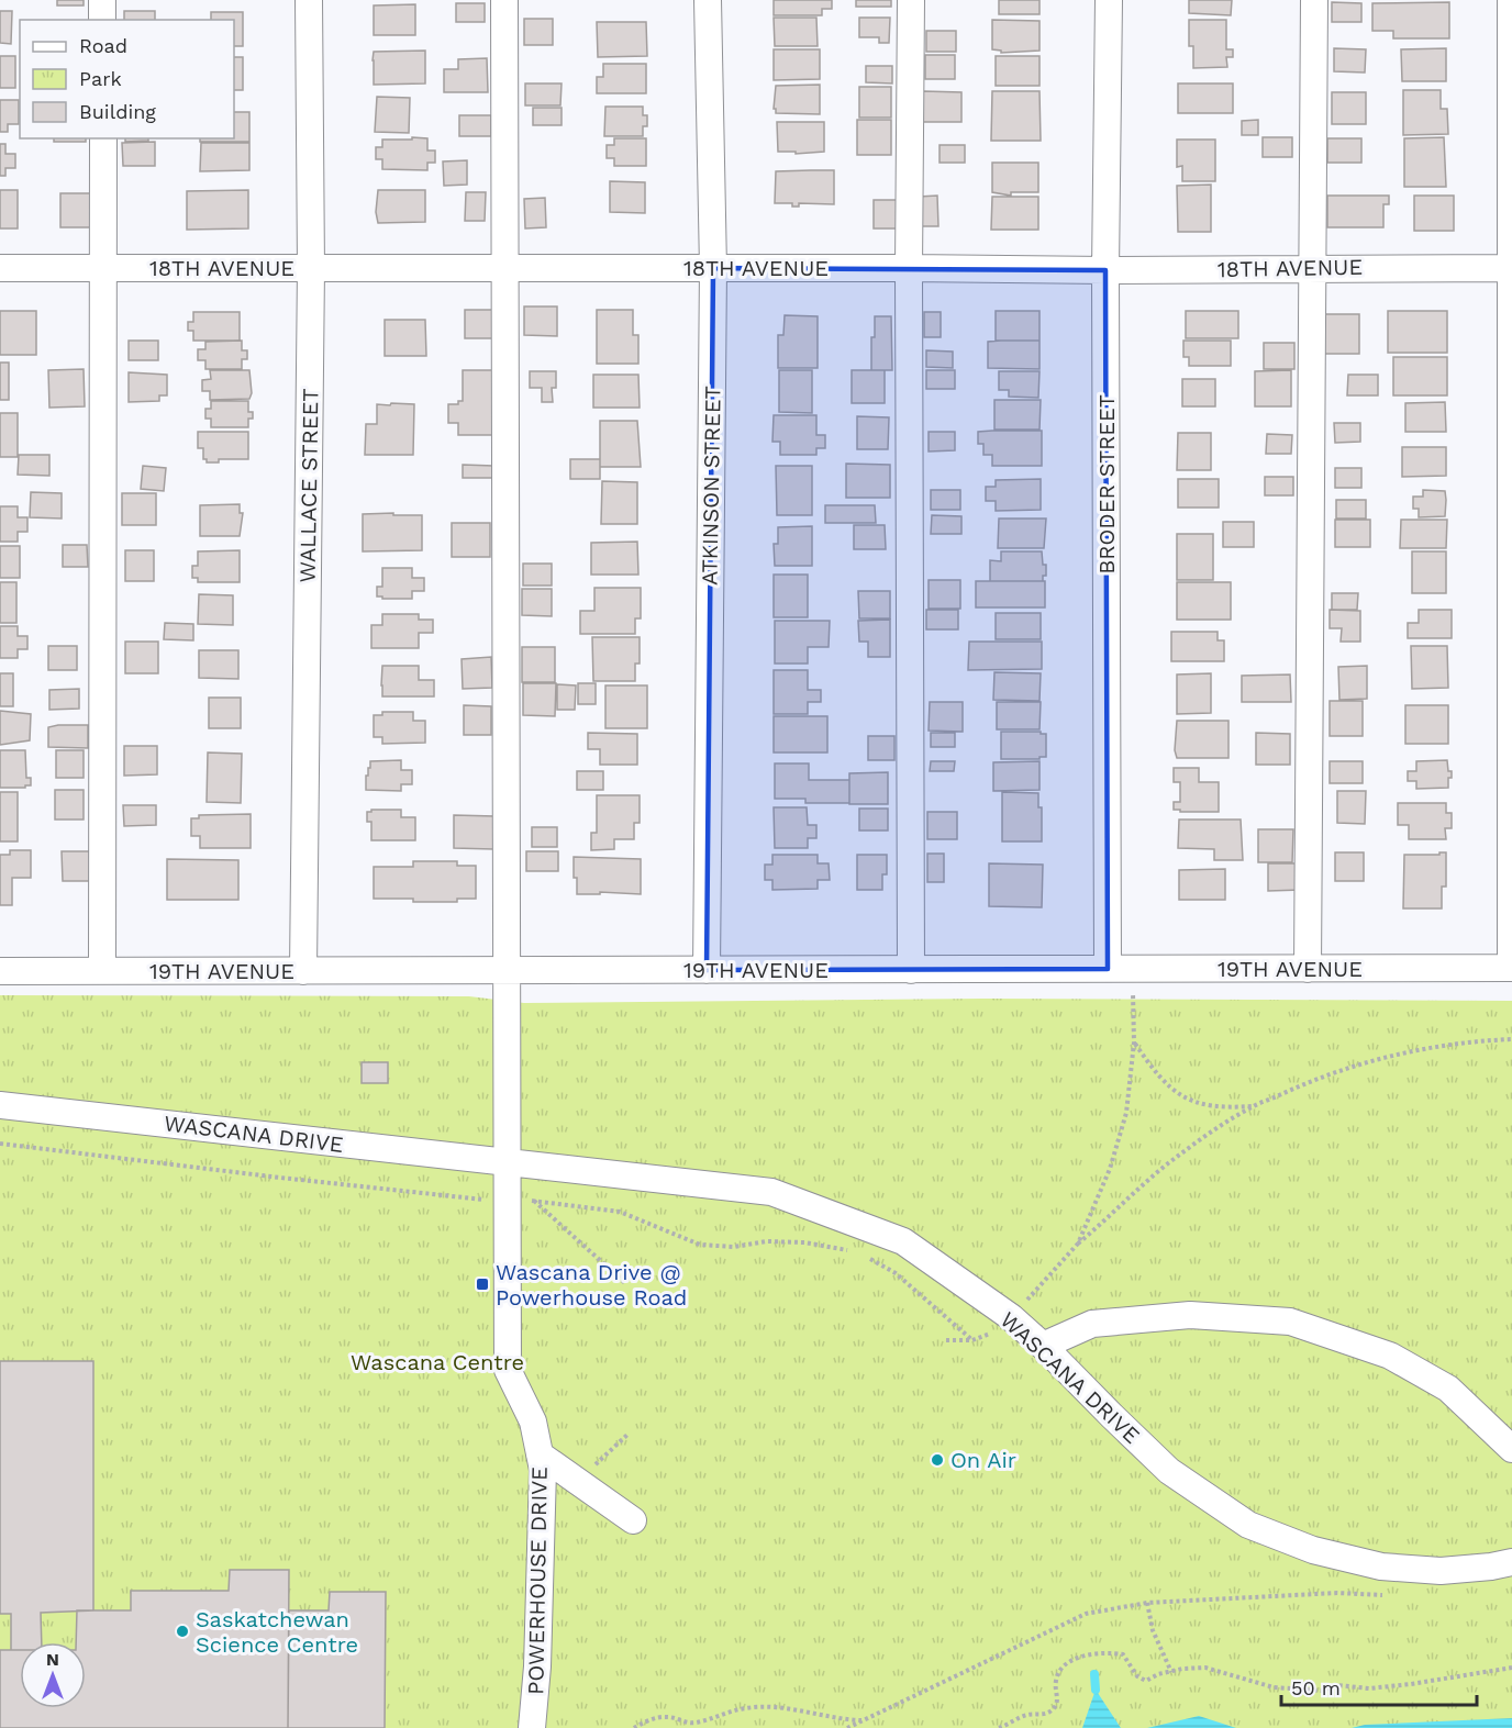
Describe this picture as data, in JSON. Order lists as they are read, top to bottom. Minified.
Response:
{"streets":{"street":["18TH AVENUE","BRODER STREET","WALLACE STREET","ATKINSON STREET","19TH AVENUE","WASCANA DRIVE","POWERHOUSE DRIVE"]},"crossings":[["18TH AVENUE","BRODER STREET"],["18TH AVENUE","WALLACE STREET"],["18TH AVENUE","ATKINSON STREET"],["BRODER STREET","19TH AVENUE"],["WALLACE STREET","19TH AVENUE"],["ATKINSON STREET","19TH AVENUE"],["WASCANA DRIVE","POWERHOUSE DRIVE"]],"parks":["Wascana Centre"],"places":{"transit":["Wascana Drive @ Powerhouse Road"],"other":["On Air","Saskatchewan Science Centre"]},"legend":["Road","Park","Building"],"scale_bar":"50 m","north":"top"}
